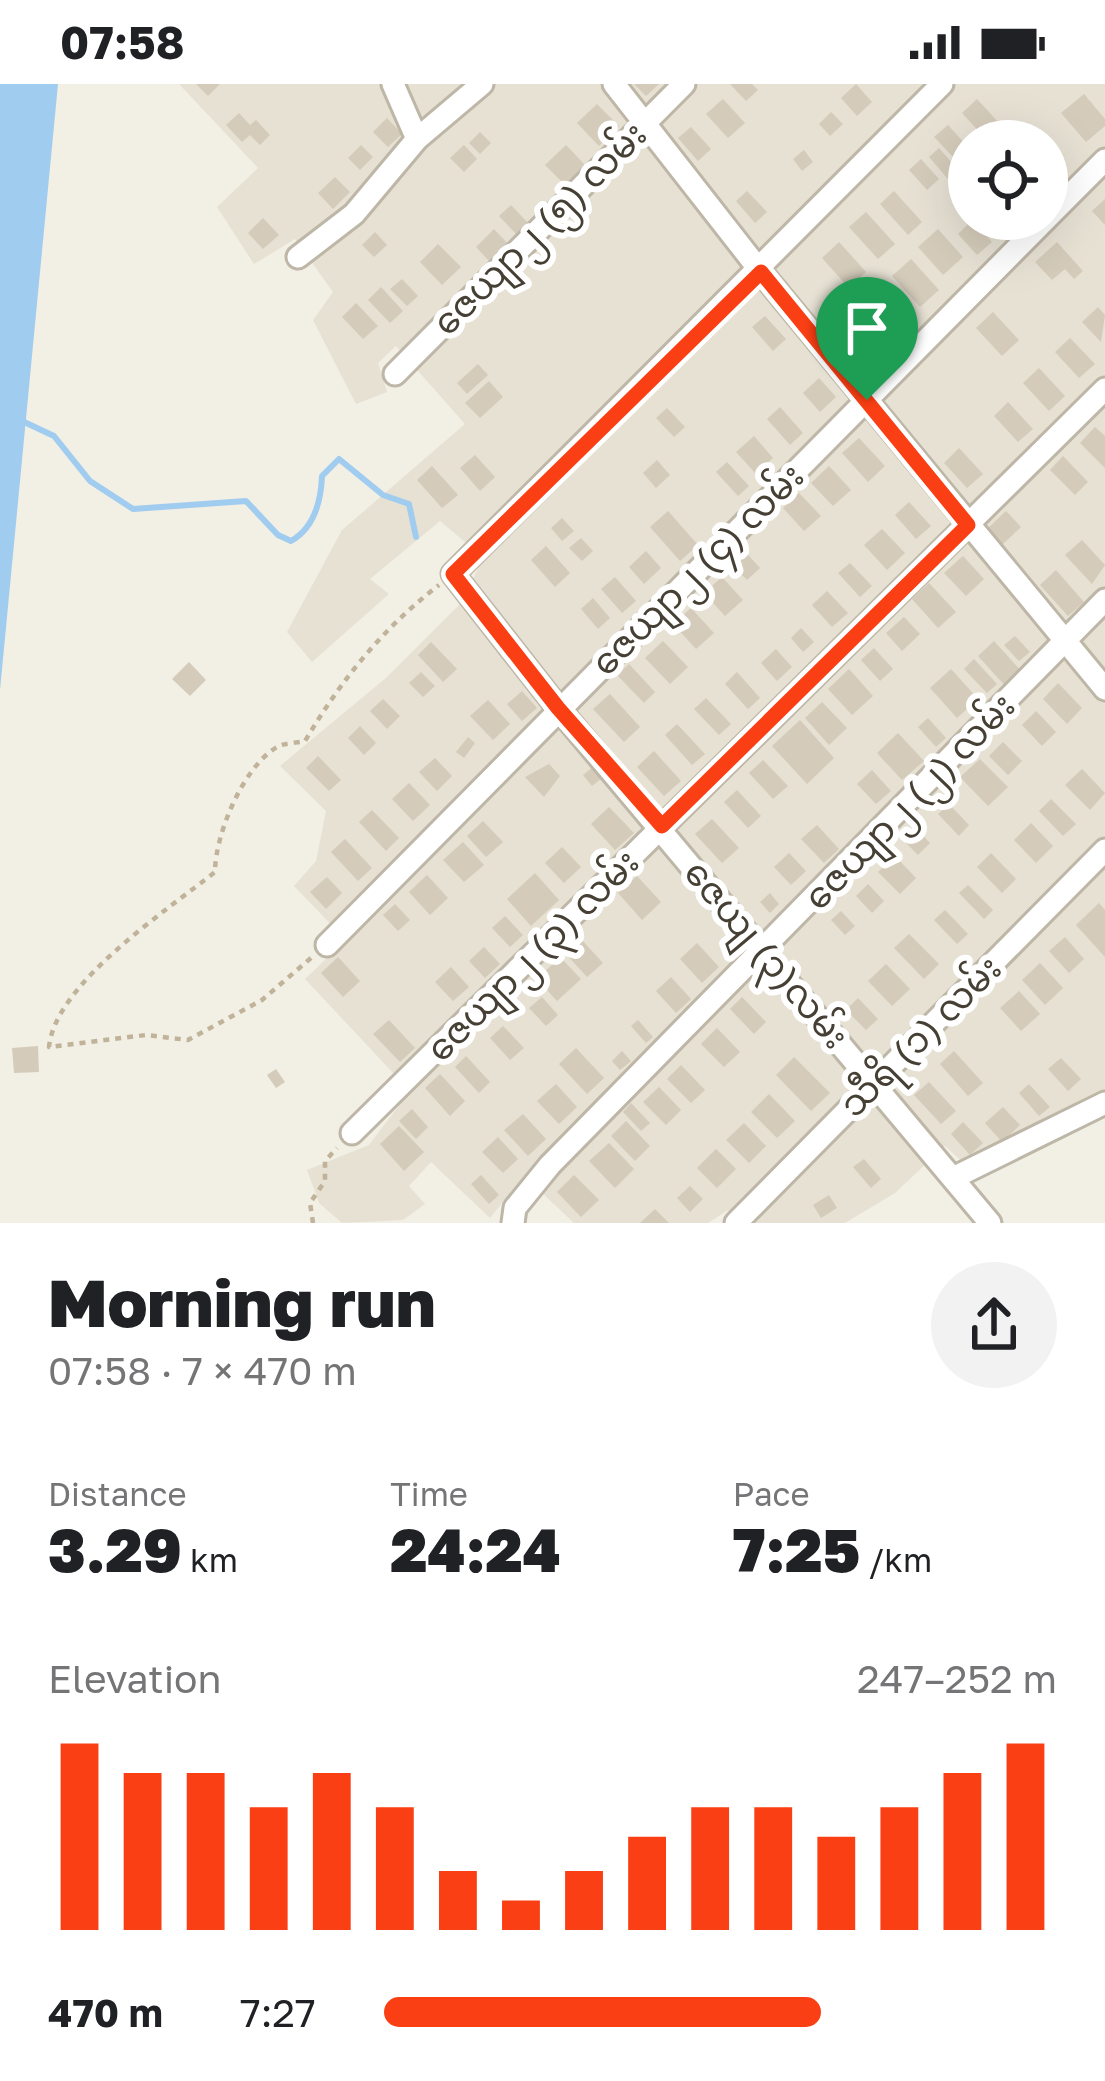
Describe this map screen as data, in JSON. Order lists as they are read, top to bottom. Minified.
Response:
{"streets":{"street":["ဇေယျာ၂ (၅) လမ်း","ဇေယျာ၂ (၄) လမ်း","ဇေယျာ၂ (၂) လမ်း","ဇေယျ (၃)လမ်း","ဇေယျာ၂ (၃) လမ်း","သီရိ (၁) လမ်း"]},"crossings":[["ဇေယျာ၂ (၄) လမ်း","ဇေယျ (၃)လမ်း"],["ဇေယျာ၂ (၂) လမ်း","ဇေယျ (၃)လမ်း"],["ဇေယျ (၃)လမ်း","ဇေယျာ၂ (၃) လမ်း"],["ဇေယျ (၃)လမ်း","သီရိ (၁) လမ်း"]],"page":{"status":"07:58","heading":["Morning run","07:58 · 7 × 470 m"],"stats":[["Distance","3.29 km"],["Time","24:24"],["Pace","7:25 /km"]],"chart":["Elevation","247–252 m"],"list":[{"name":"470 m","note":"7:27"}]}}
